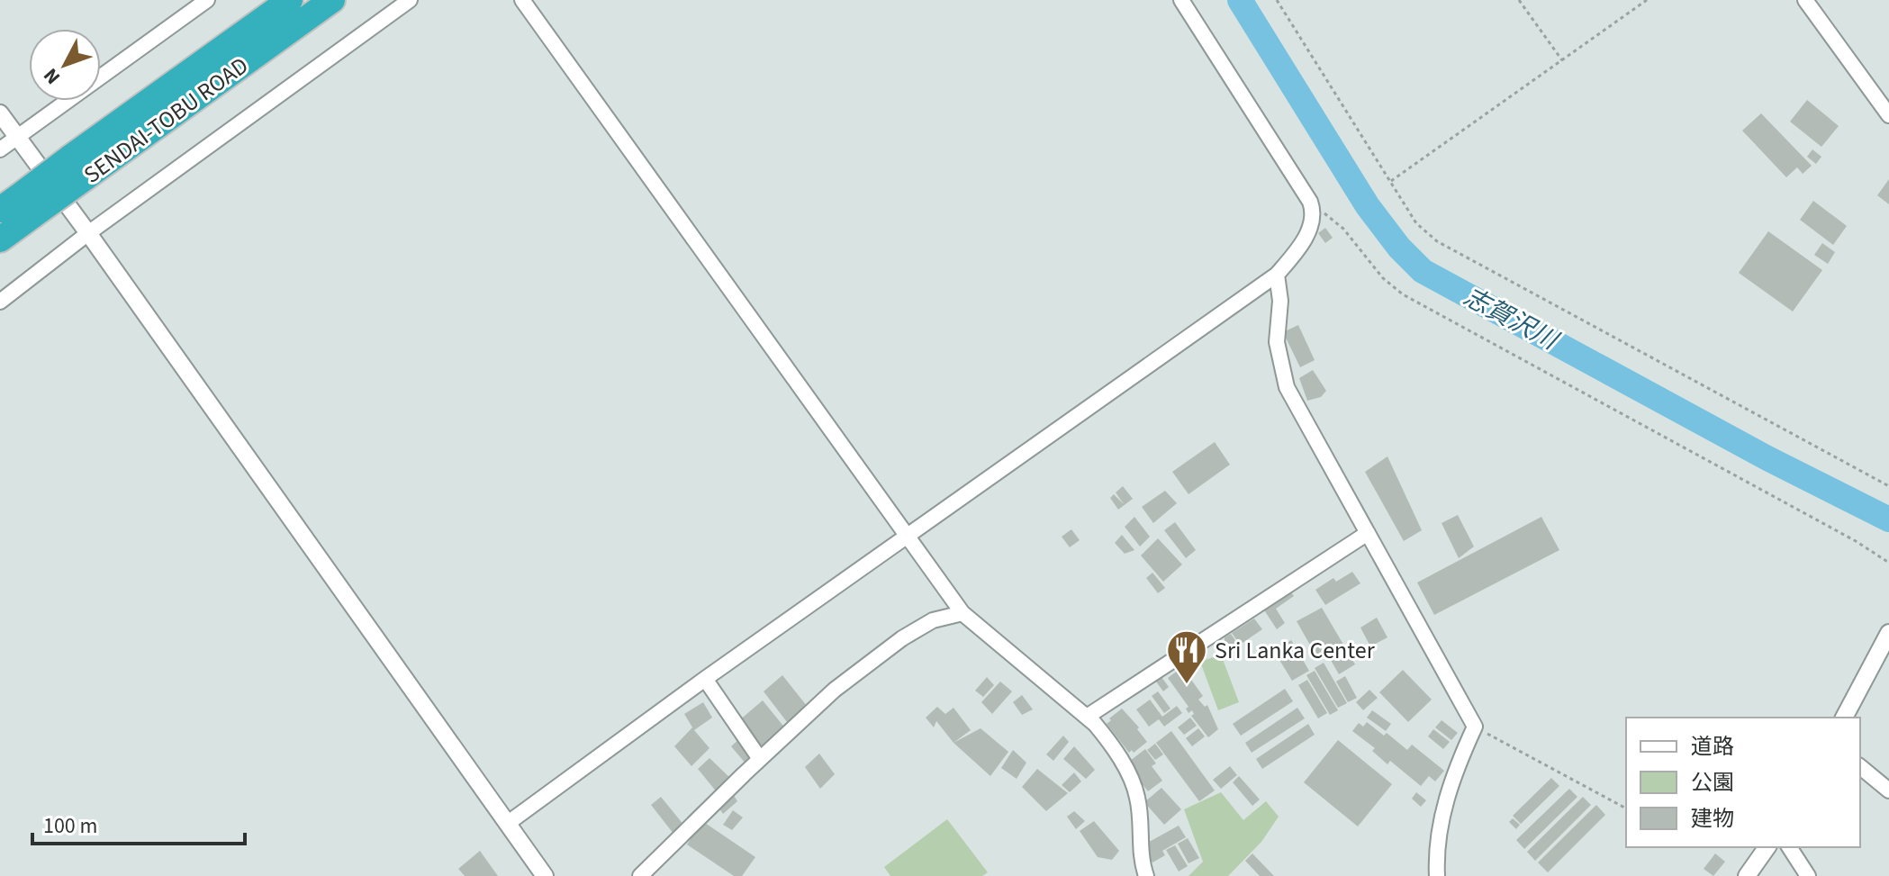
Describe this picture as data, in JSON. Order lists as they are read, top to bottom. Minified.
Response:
{"streets":{"highway":["SENDAI-TOBU ROAD"]},"water":["志賀沢川"],"places":{"restaurant":["Sri Lanka Center"]},"legend":["道路","公園","建物"],"scale_bar":"100 m","north":"bottom left"}
